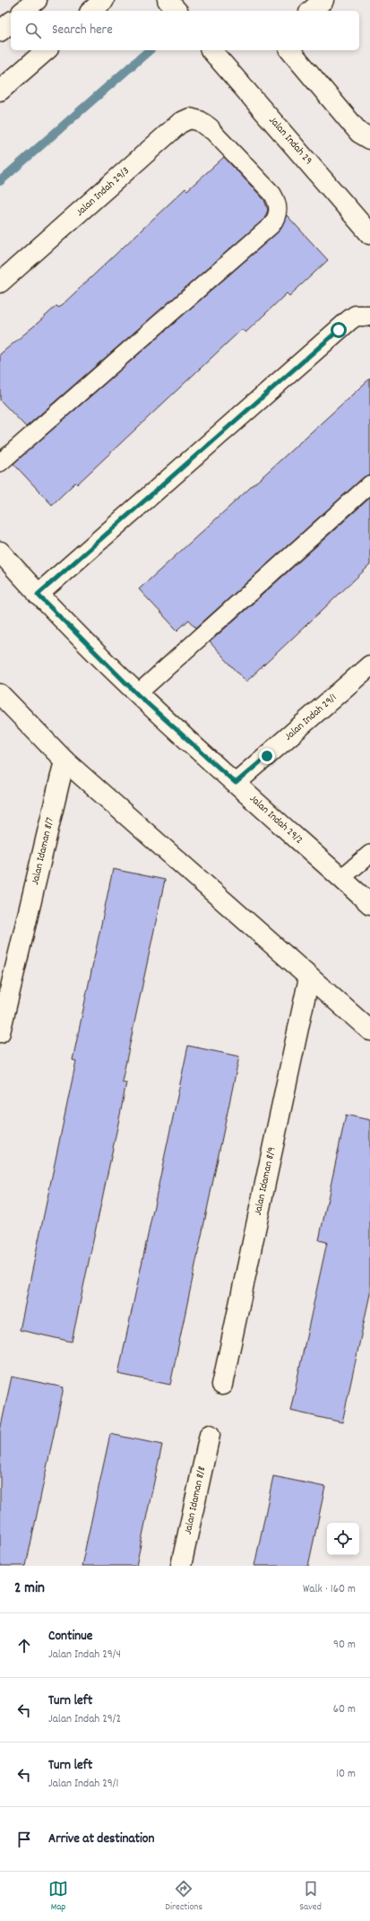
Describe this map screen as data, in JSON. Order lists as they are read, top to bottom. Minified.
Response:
{"streets":{"street":["Jalan Indah 29","Jalan Indah 29/3","Jalan Indah 29/1","Jalan Indah 29/2","Jalan Idaman 8/7","Jalan Idaman 8/9","Jalan Idaman 8/8"]},"crossings":[["Jalan Indah 29/1","Jalan Indah 29/2"]],"page":{"search":"Search here","heading":["2 min","Walk · 160 m"],"list":[["Continue","Jalan Indah 29/4","90 m"],["Turn left","Jalan Indah 29/2","60 m"],["Turn left","Jalan Indah 29/1","10 m"],"Arrive at destination"],"nav":["Map","Directions","Saved"]}}
